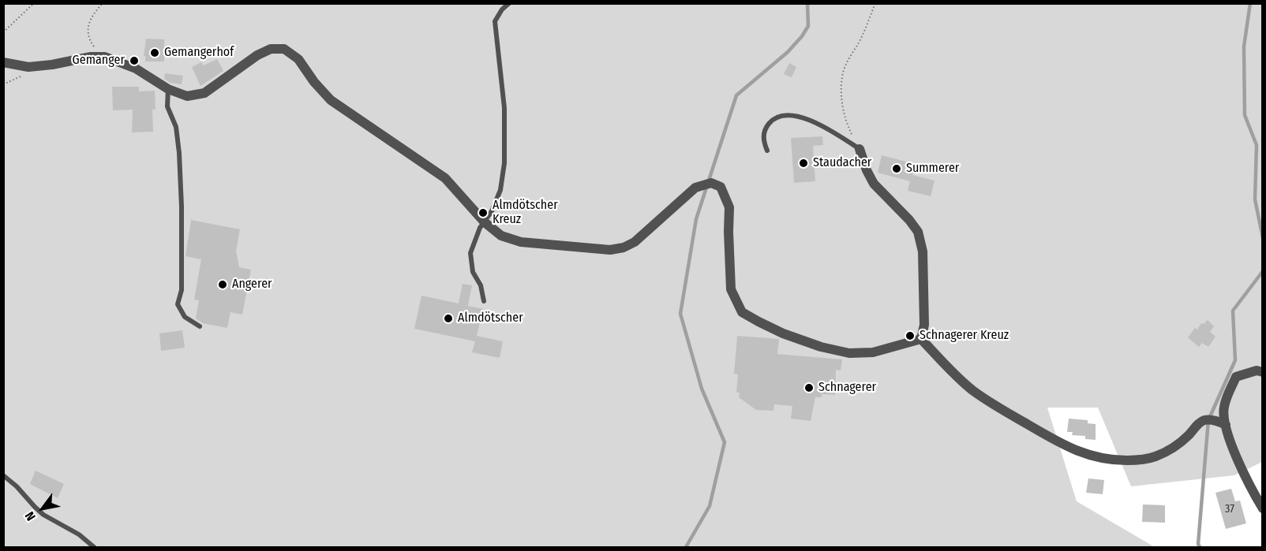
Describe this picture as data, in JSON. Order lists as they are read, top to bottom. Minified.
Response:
{"places":["Gemangerhof","Gemanger","Staudacher","Summerer","Almdötscher Kreuz","Angerer","Almdötscher","Schnagerer Kreuz","Schnagerer"],"house_numbers":["37"],"north":"bottom left"}
